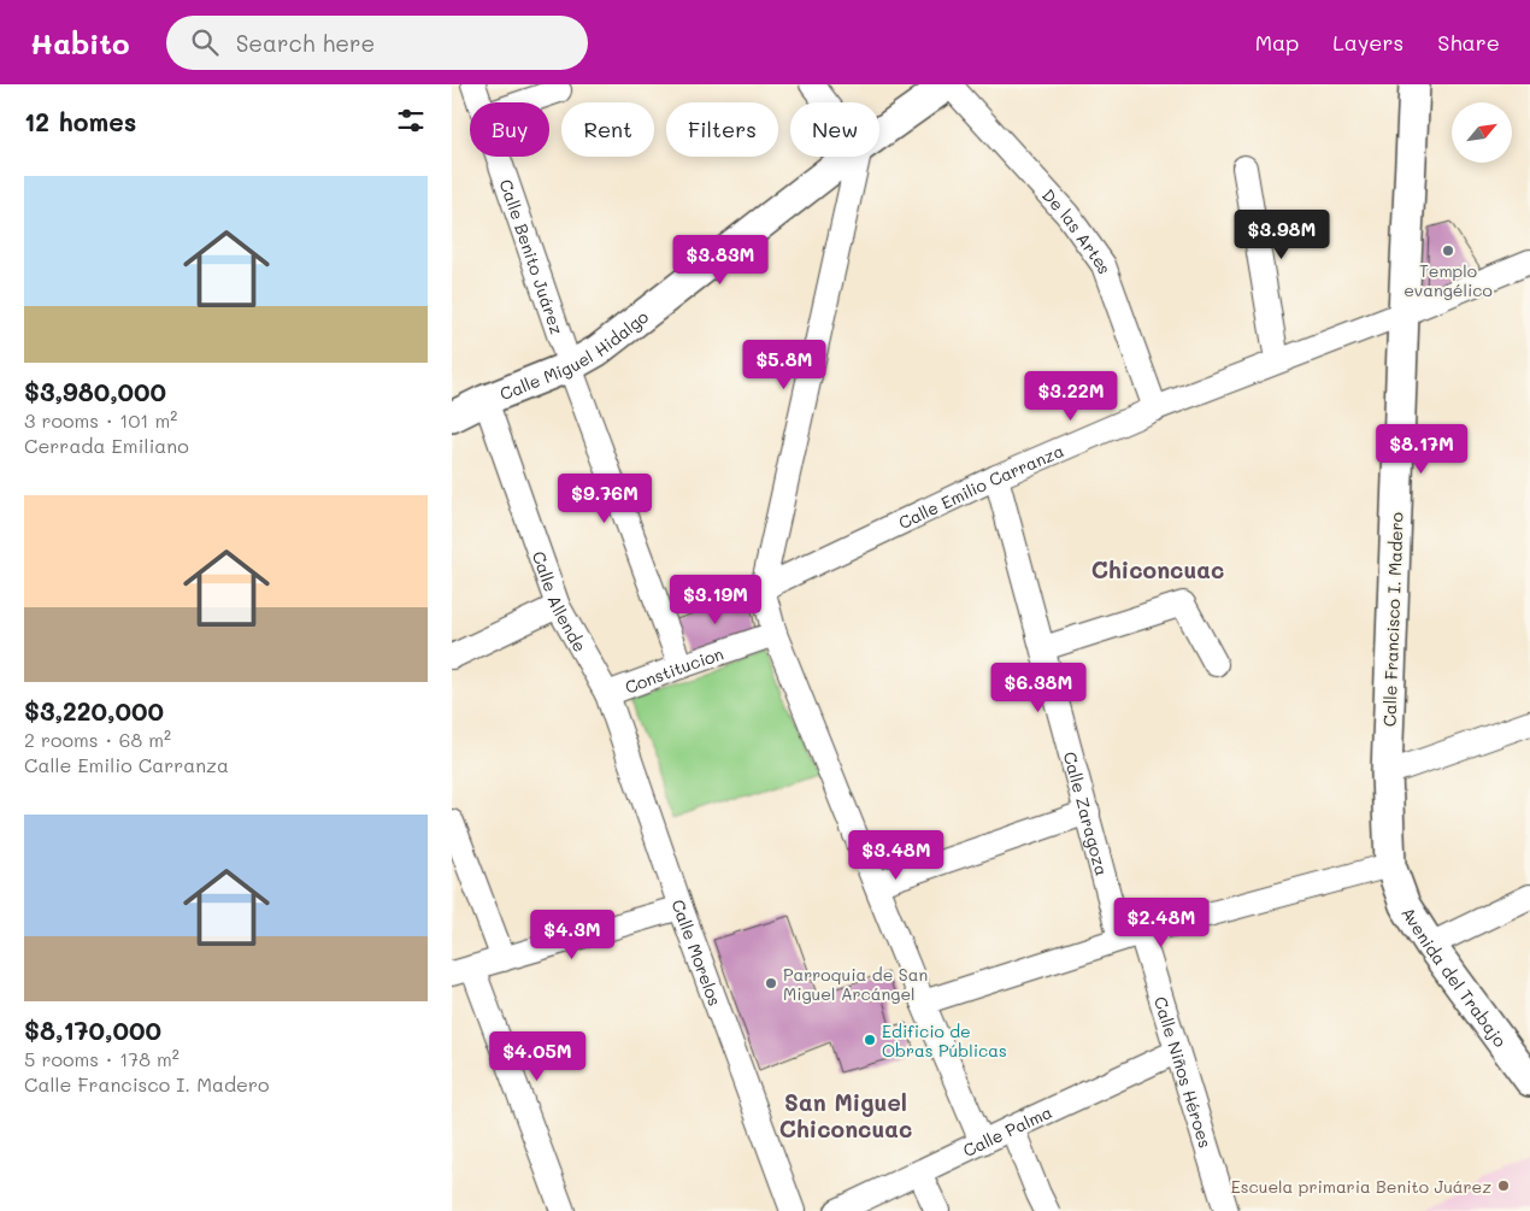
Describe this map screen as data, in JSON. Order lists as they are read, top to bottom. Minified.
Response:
{"streets":{"main road":["Calle Miguel Hidalgo","Calle Francisco I. Madero","Avenida del Trabajo"],"street":["De las Artes","Calle Benito Juárez","Calle Emilio Carranza","Calle Allende","Constitucion","Calle Zaragoza","Calle Morelos","Calle Niños Héroes","Calle Palma"]},"crossings":[["De las Artes","Calle Miguel Hidalgo"],["De las Artes","Calle Emilio Carranza"],["Calle Benito Juárez","Calle Miguel Hidalgo"],["Calle Benito Juárez","Constitucion"],["Calle Miguel Hidalgo","Calle Allende"],["Calle Emilio Carranza","Calle Francisco I. Madero"],["Calle Emilio Carranza","Calle Zaragoza"],["Calle Allende","Constitucion"],["Calle Allende","Calle Morelos"],["Calle Francisco I. Madero","Avenida del Trabajo"],["Constitucion","Calle Morelos"],["Calle Zaragoza","Calle Niños Héroes"],["Calle Niños Héroes","Calle Palma"]],"districts":["Chiconcuac","San Miguel Chiconcuac"],"places":["Templo evangélico","Parroquia de San Miguel Arcángel","Edificio de Obras Públicas","Escuela primaria Benito Juárez"],"north":"top right","page":{"header":"Habito","search":"Search here","nav":["Map","Layers","Share"],"heading":"12 homes","chip":["Buy","Rent","Filters","New"],"list":[{"name":"$3,980,000","note":"3 rooms · 101 m² · Cerrada Emiliano"},{"name":"$3,220,000","note":"2 rooms · 68 m² · Calle Emilio Carranza"},{"name":"$8,170,000","note":"5 rooms · 178 m² · Calle Francisco I. Madero"}],"price":["$3.98M","$3.83M","$5.8M","$3.22M","$8.17M","$9.76M","$3.19M","$6.38M","$3.48M","$2.48M","$4.3M","$4.05M"]}}
